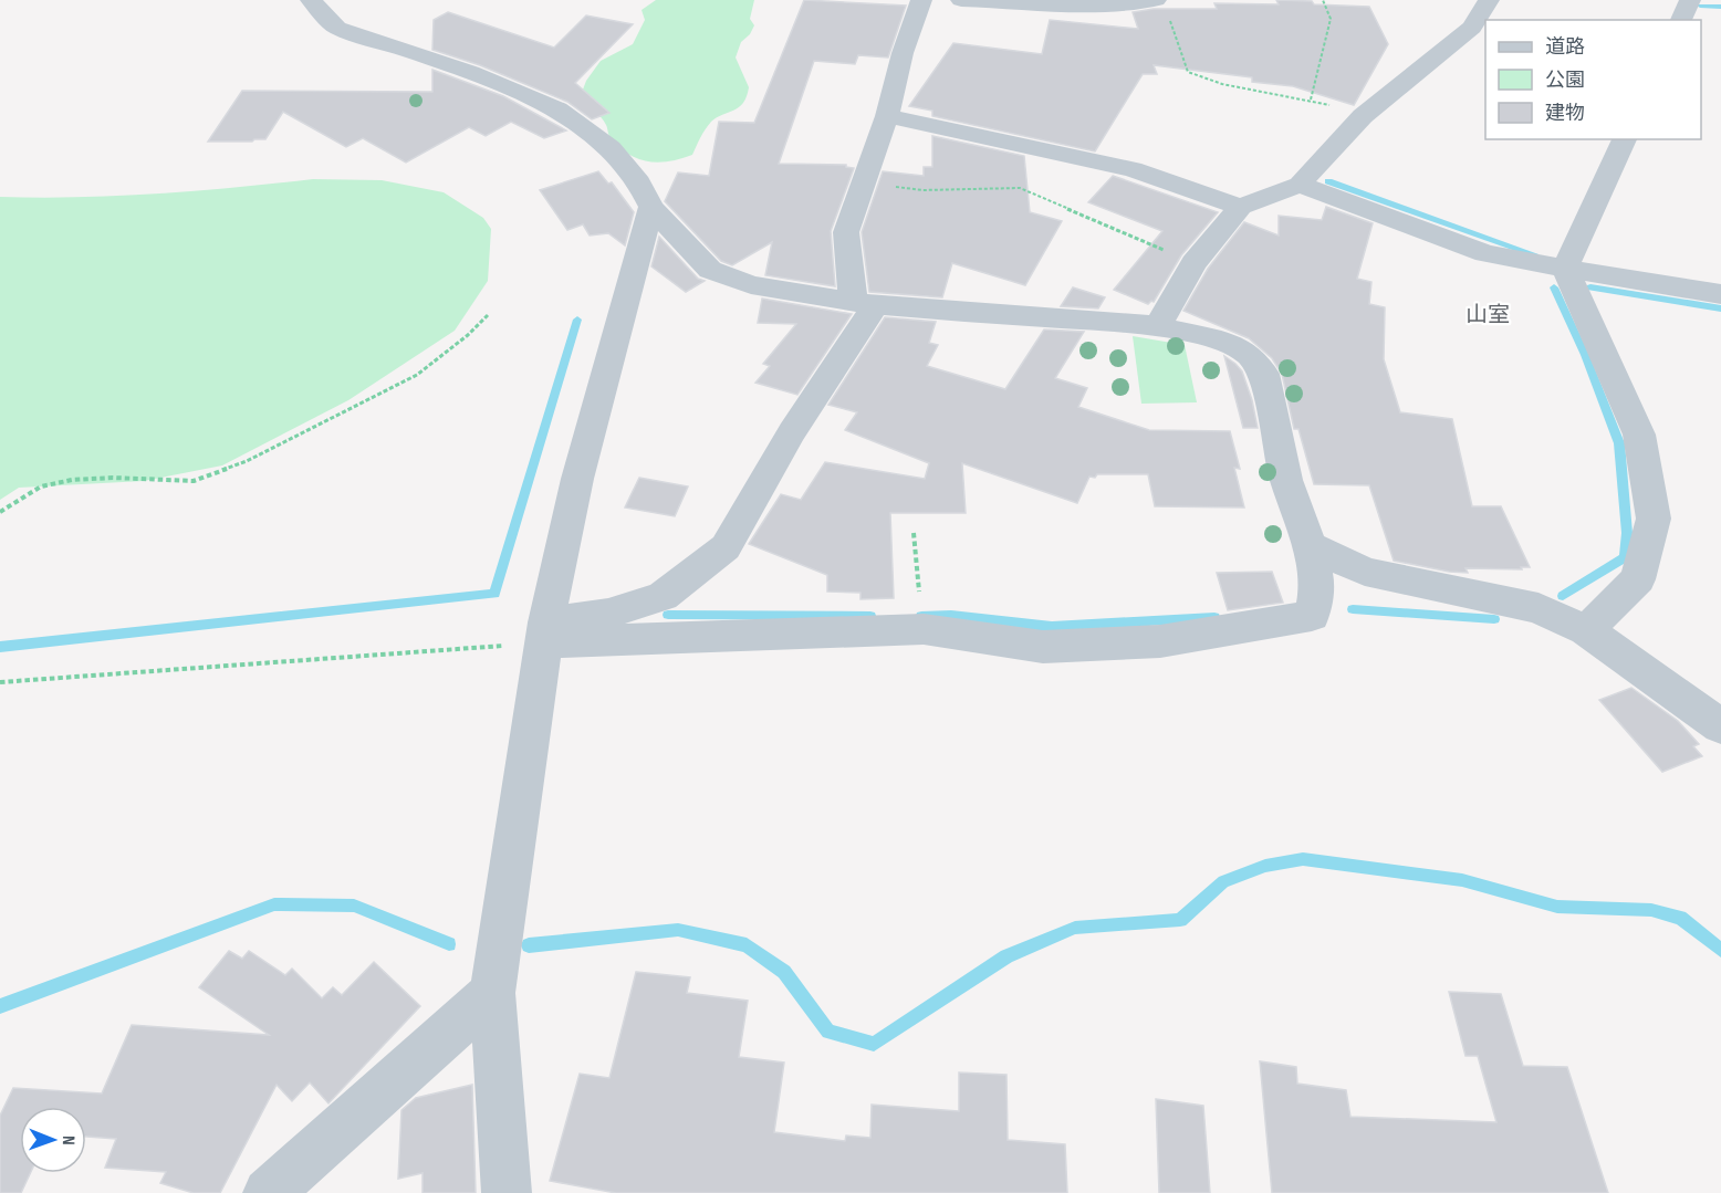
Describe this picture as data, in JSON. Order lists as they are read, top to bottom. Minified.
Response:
{"districts":["山室"],"legend":["道路","公園","建物"],"north":"right"}
